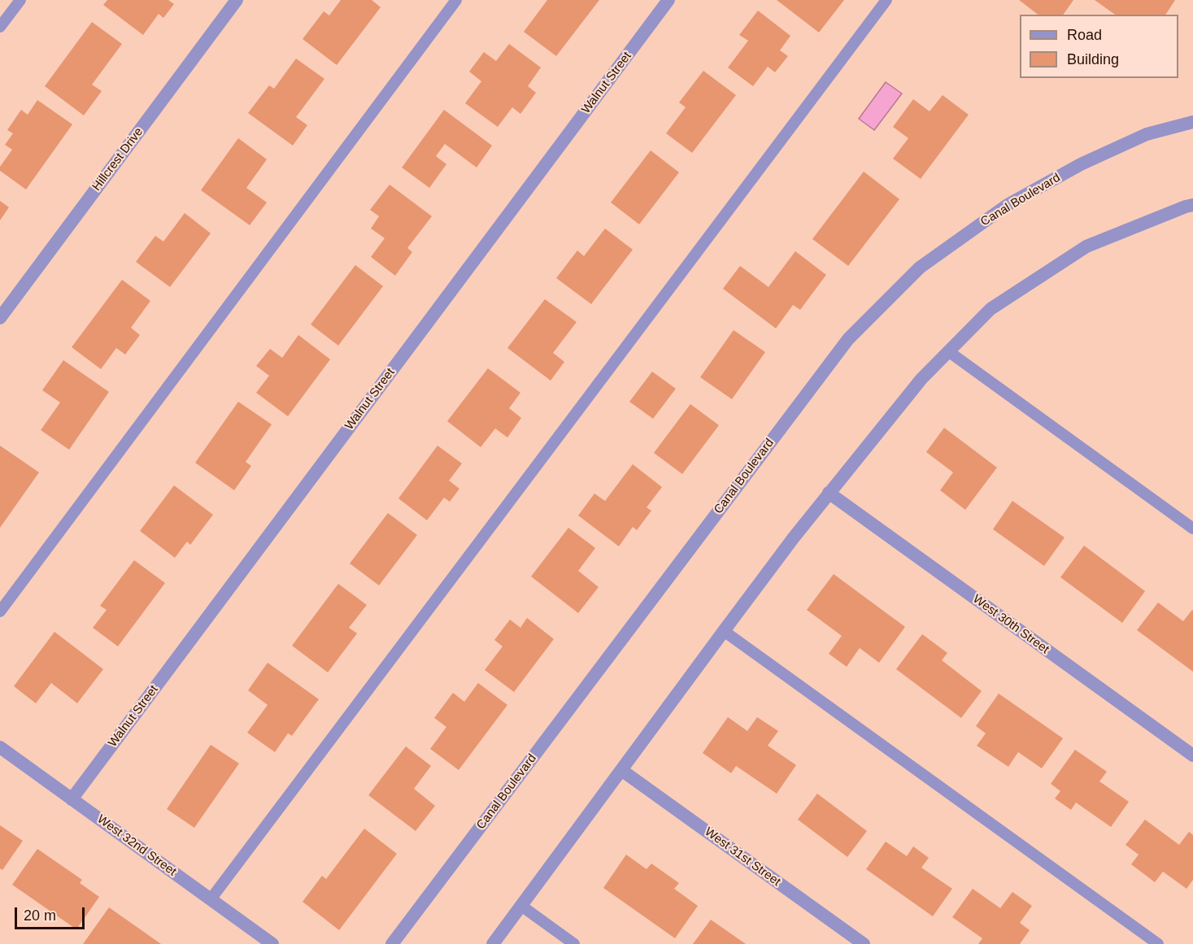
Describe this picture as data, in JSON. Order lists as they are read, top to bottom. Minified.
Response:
{"streets":{"street":["Walnut Street","Hillcrest Drive","Canal Boulevard","West 30th Street","West 32nd Street","West 31st Street"]},"crossings":[["Walnut Street","West 32nd Street"]],"legend":["Road","Building"],"scale_bar":"20 m"}
